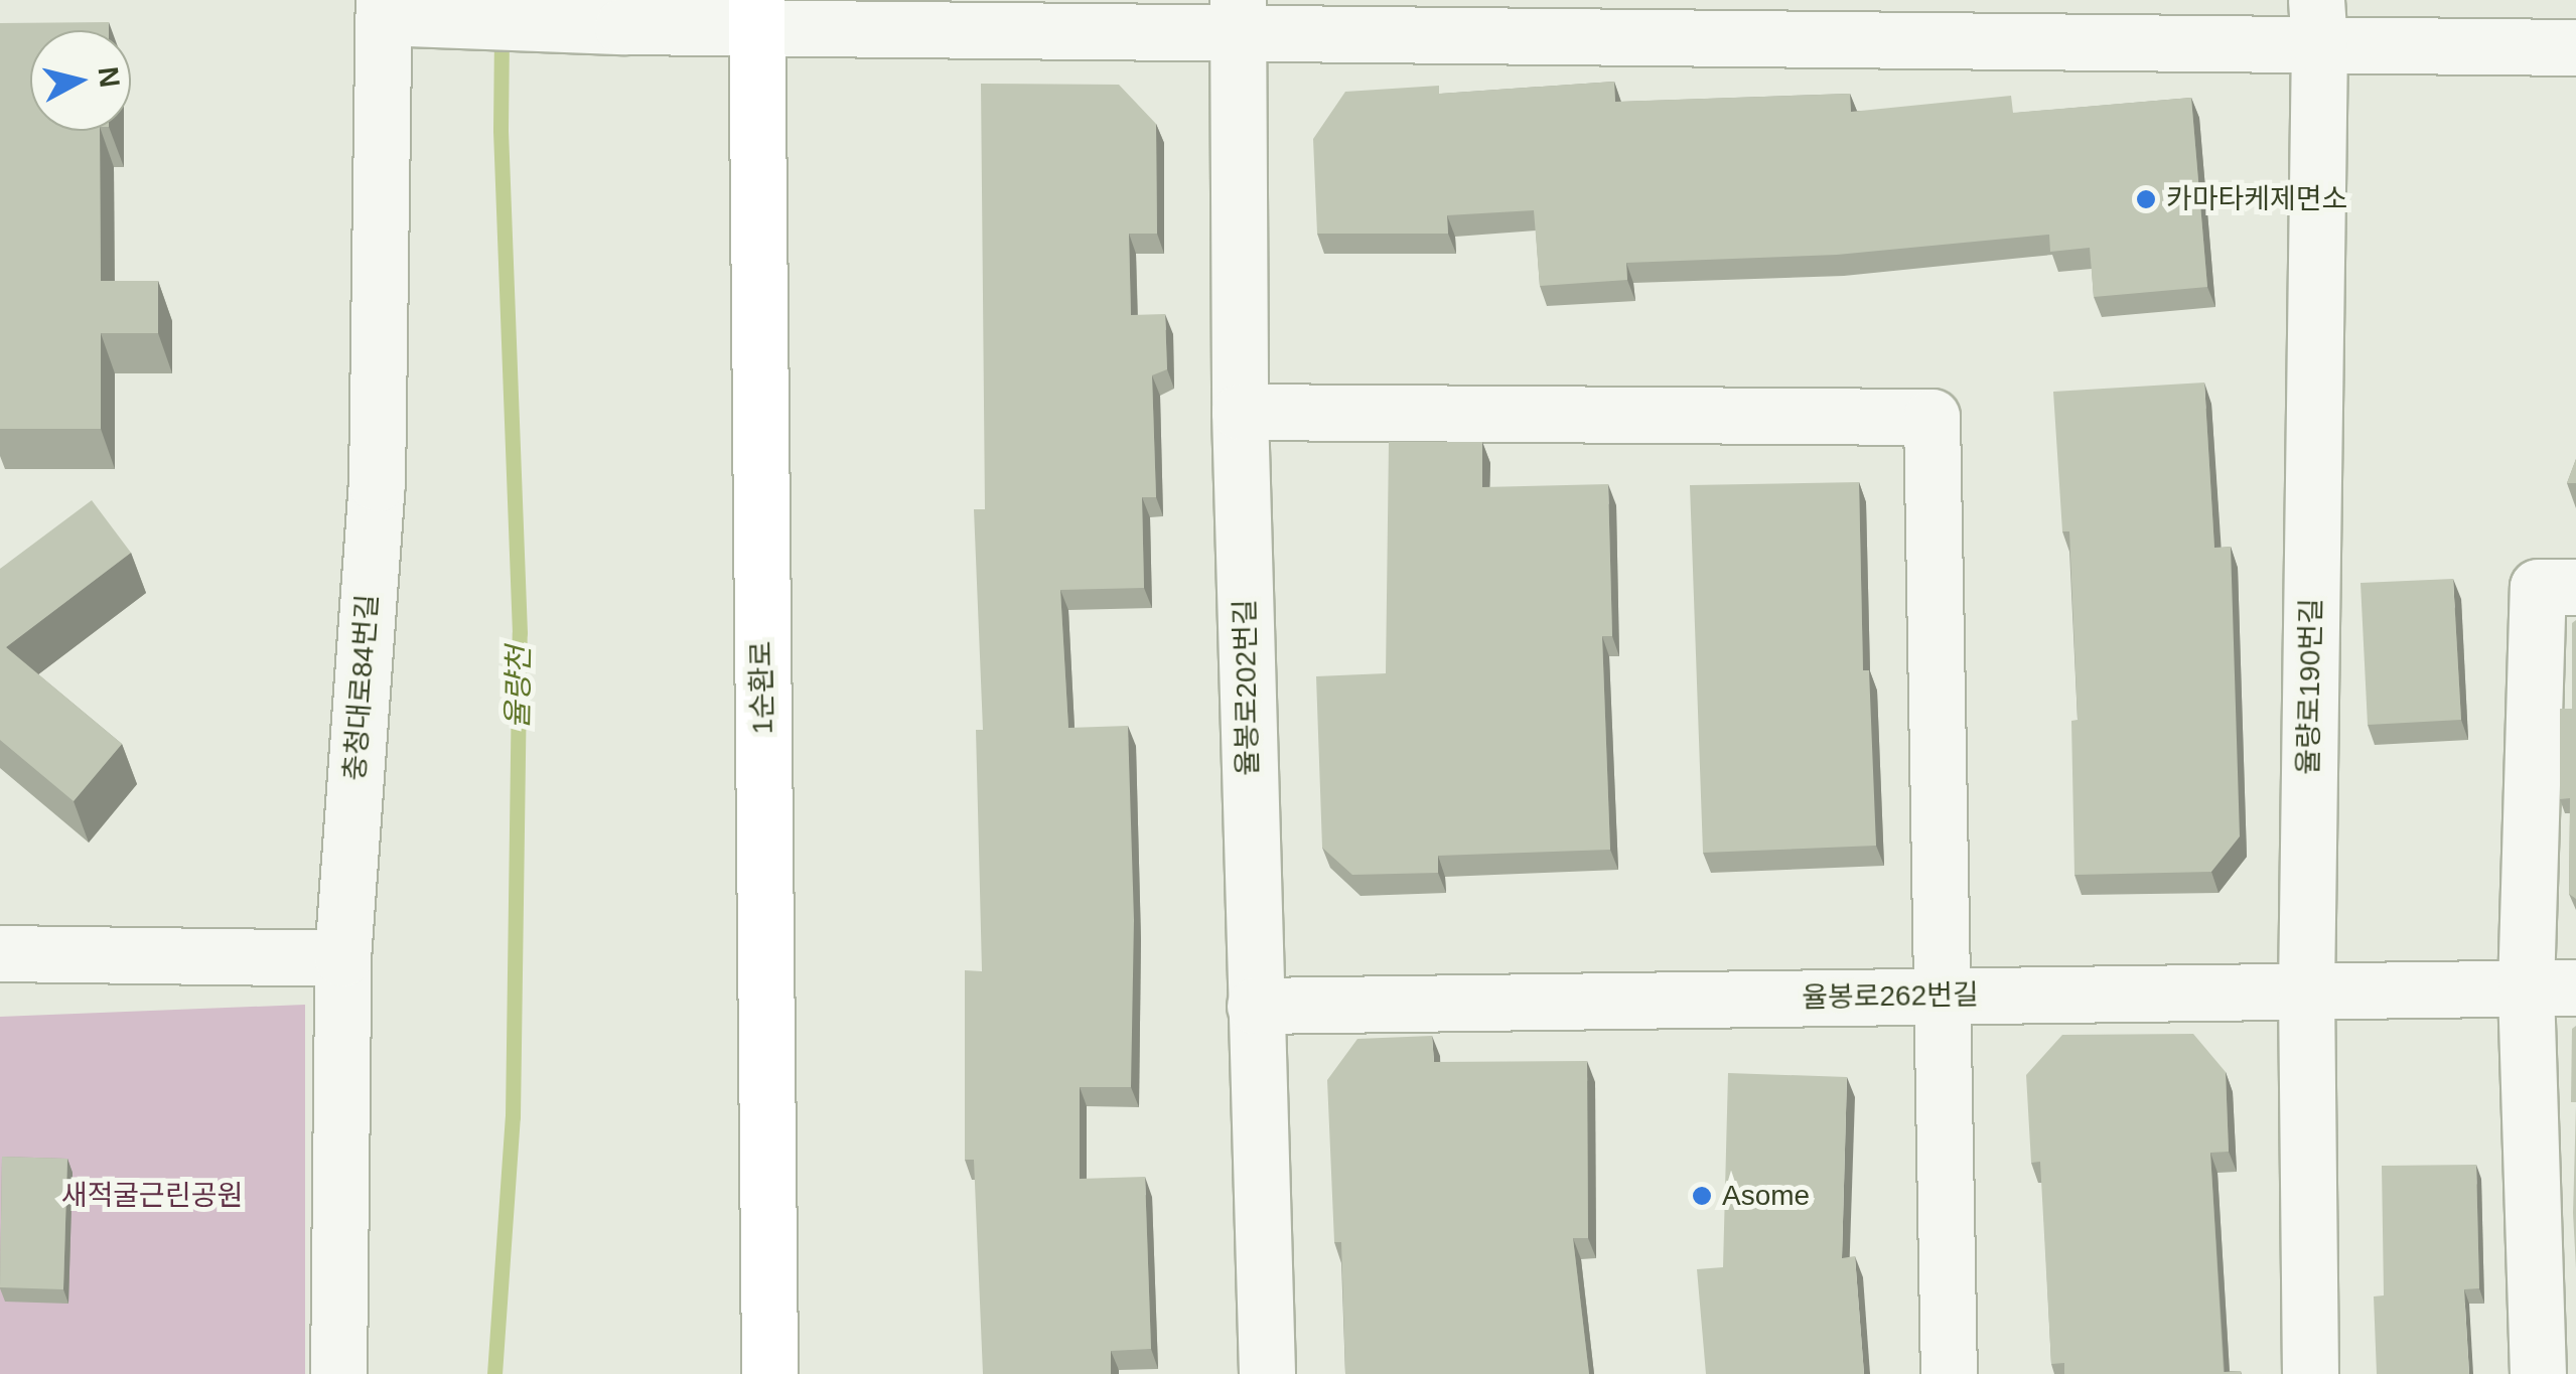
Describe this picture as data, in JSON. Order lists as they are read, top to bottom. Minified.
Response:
{"streets":{"main road":["1순환로"],"street":["율량로190번길","충청대로84번길","율봉로202번길","율봉로262번길"]},"crossings":[["율량로190번길","율봉로262번길"],["율봉로202번길","율봉로262번길"]],"water":["율량천"],"parks":["새적굴근린공원"],"places":["카마타케제면소","Asome"],"north":"right"}
